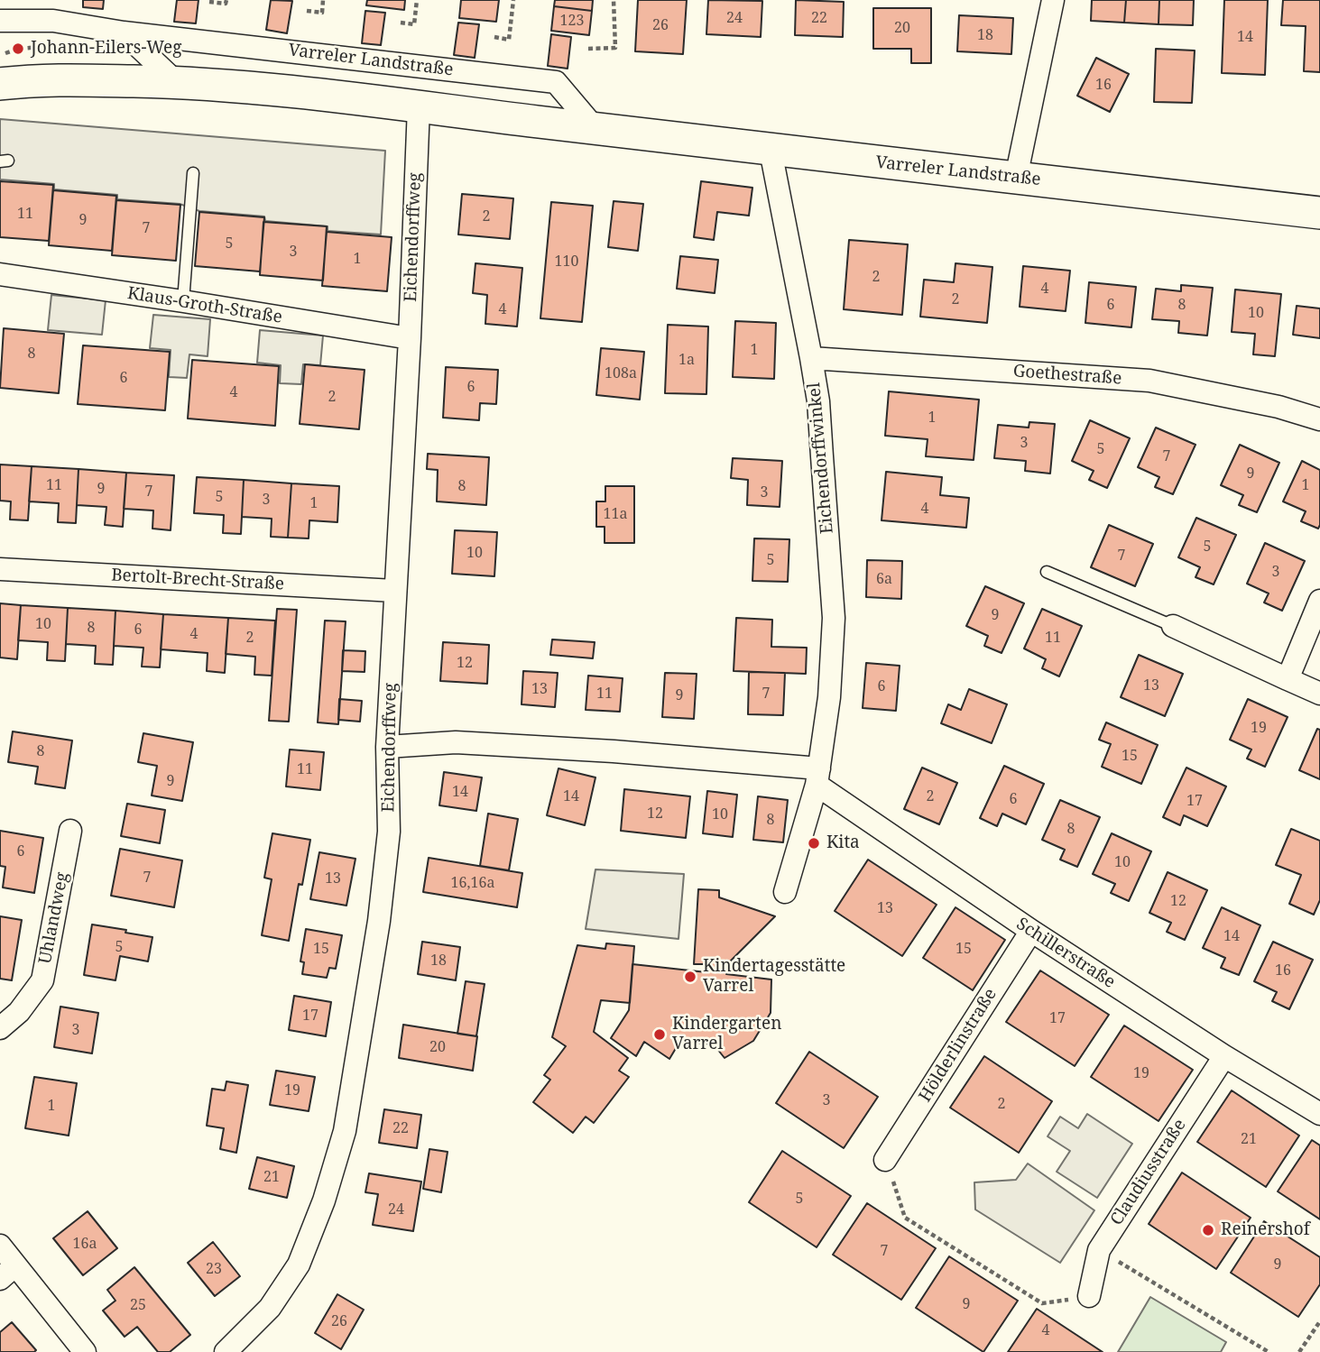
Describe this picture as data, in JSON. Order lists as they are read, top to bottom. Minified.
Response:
{"streets":{"main road":["Varreler Landstraße"],"street":["Eichendorffweg","Klaus-Groth-Straße","Goethestraße","Eichendorffwinkel","Bertolt-Brecht-Straße","Uhlandweg","Schillerstraße","Hölderlinstraße","Claudiusstraße"]},"crossings":[["Varreler Landstraße","Eichendorffweg"],["Varreler Landstraße","Eichendorffwinkel"],["Eichendorffweg","Klaus-Groth-Straße"],["Eichendorffweg","Bertolt-Brecht-Straße"],["Goethestraße","Eichendorffwinkel"],["Eichendorffwinkel","Schillerstraße"],["Schillerstraße","Hölderlinstraße"],["Schillerstraße","Claudiusstraße"]],"places":["Johann-Eilers-Weg","Kita","Kindertagesstätte Varrel","Kindergarten Varrel","Reinershof"],"house_numbers":["24","22","123","26","20","18","14","16","11","2","9","7","5","3","1","110","2","4","2","6","8","4","10","1","8","1a","108a","6","6","4","2","1","3","5","7","9","11","1","8","9","7","3","5","3","1","4","11a","5","10","7","5","3","6a","9","10","8","6","4","2","11","12","13","6","13","11","7","9","19","8","15","11","9","14","14","2","6","17","12","10","8","8","6","10","7","13","16,16a","12","13","14","5","15","15","18","16","17","17","3","20","19","19","3","2","1","22","21","21","5","24","16a","7","9","23","9","25","26","4"]}
